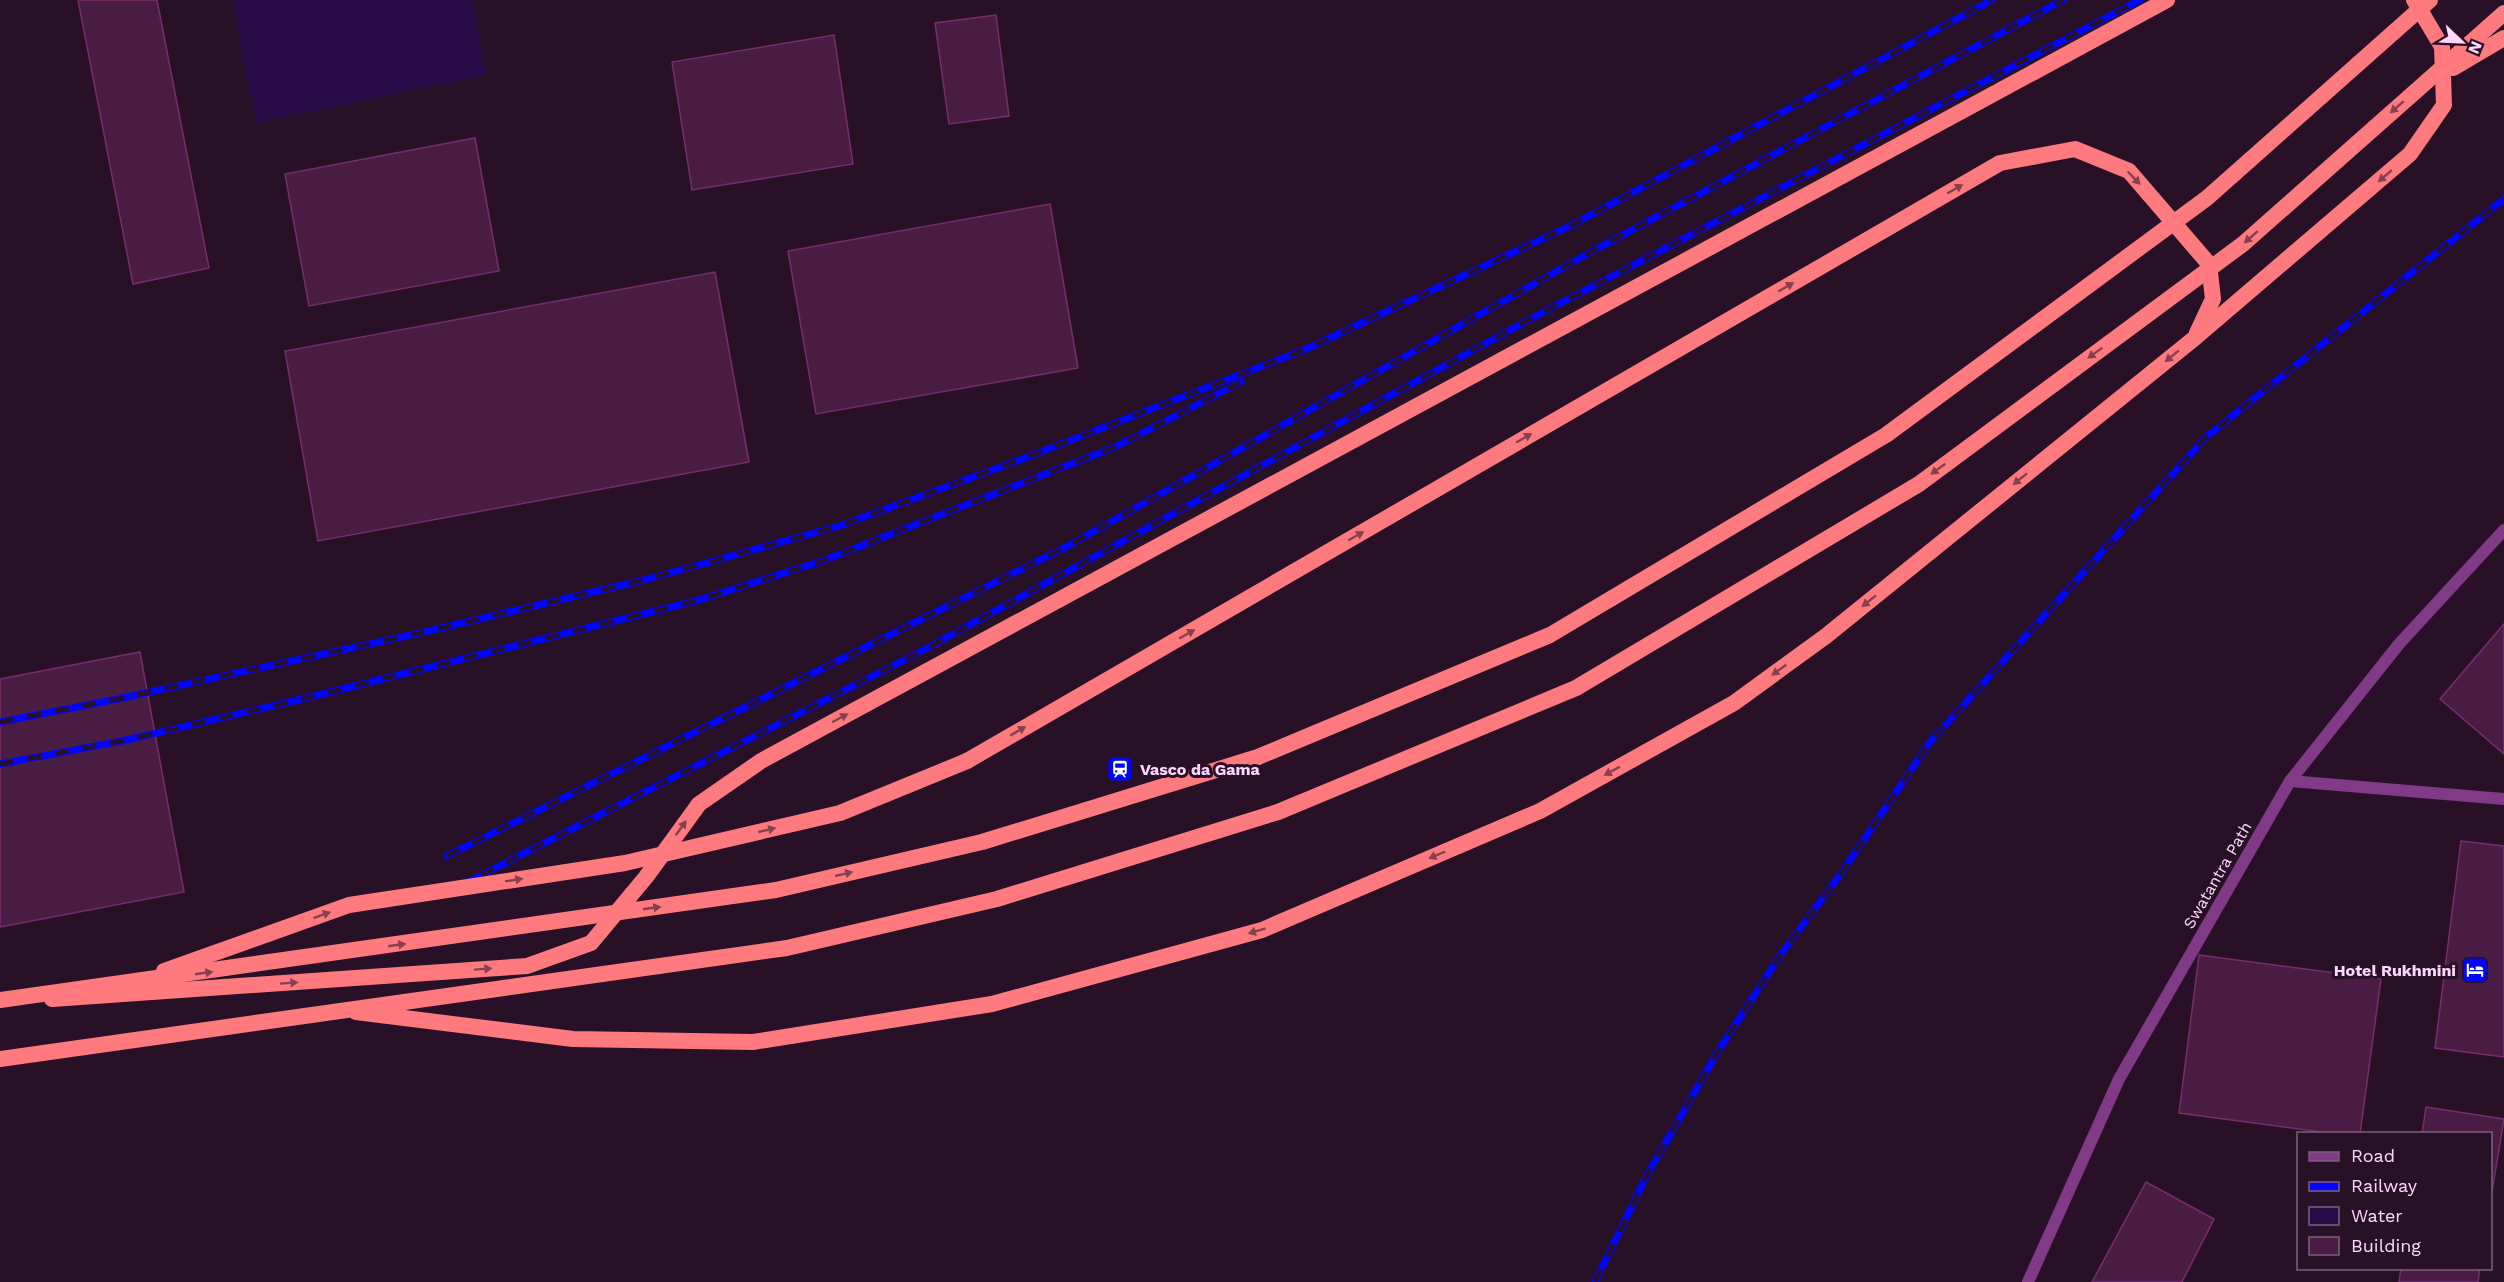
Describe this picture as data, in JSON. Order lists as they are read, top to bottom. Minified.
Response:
{"streets":{"street":["Swatantra Path"]},"places":{"station":["Vasco da Gama"],"hotel":["Hotel Rukhmini"]},"legend":["Road","Railway","Water","Building"],"north":"bottom right"}
